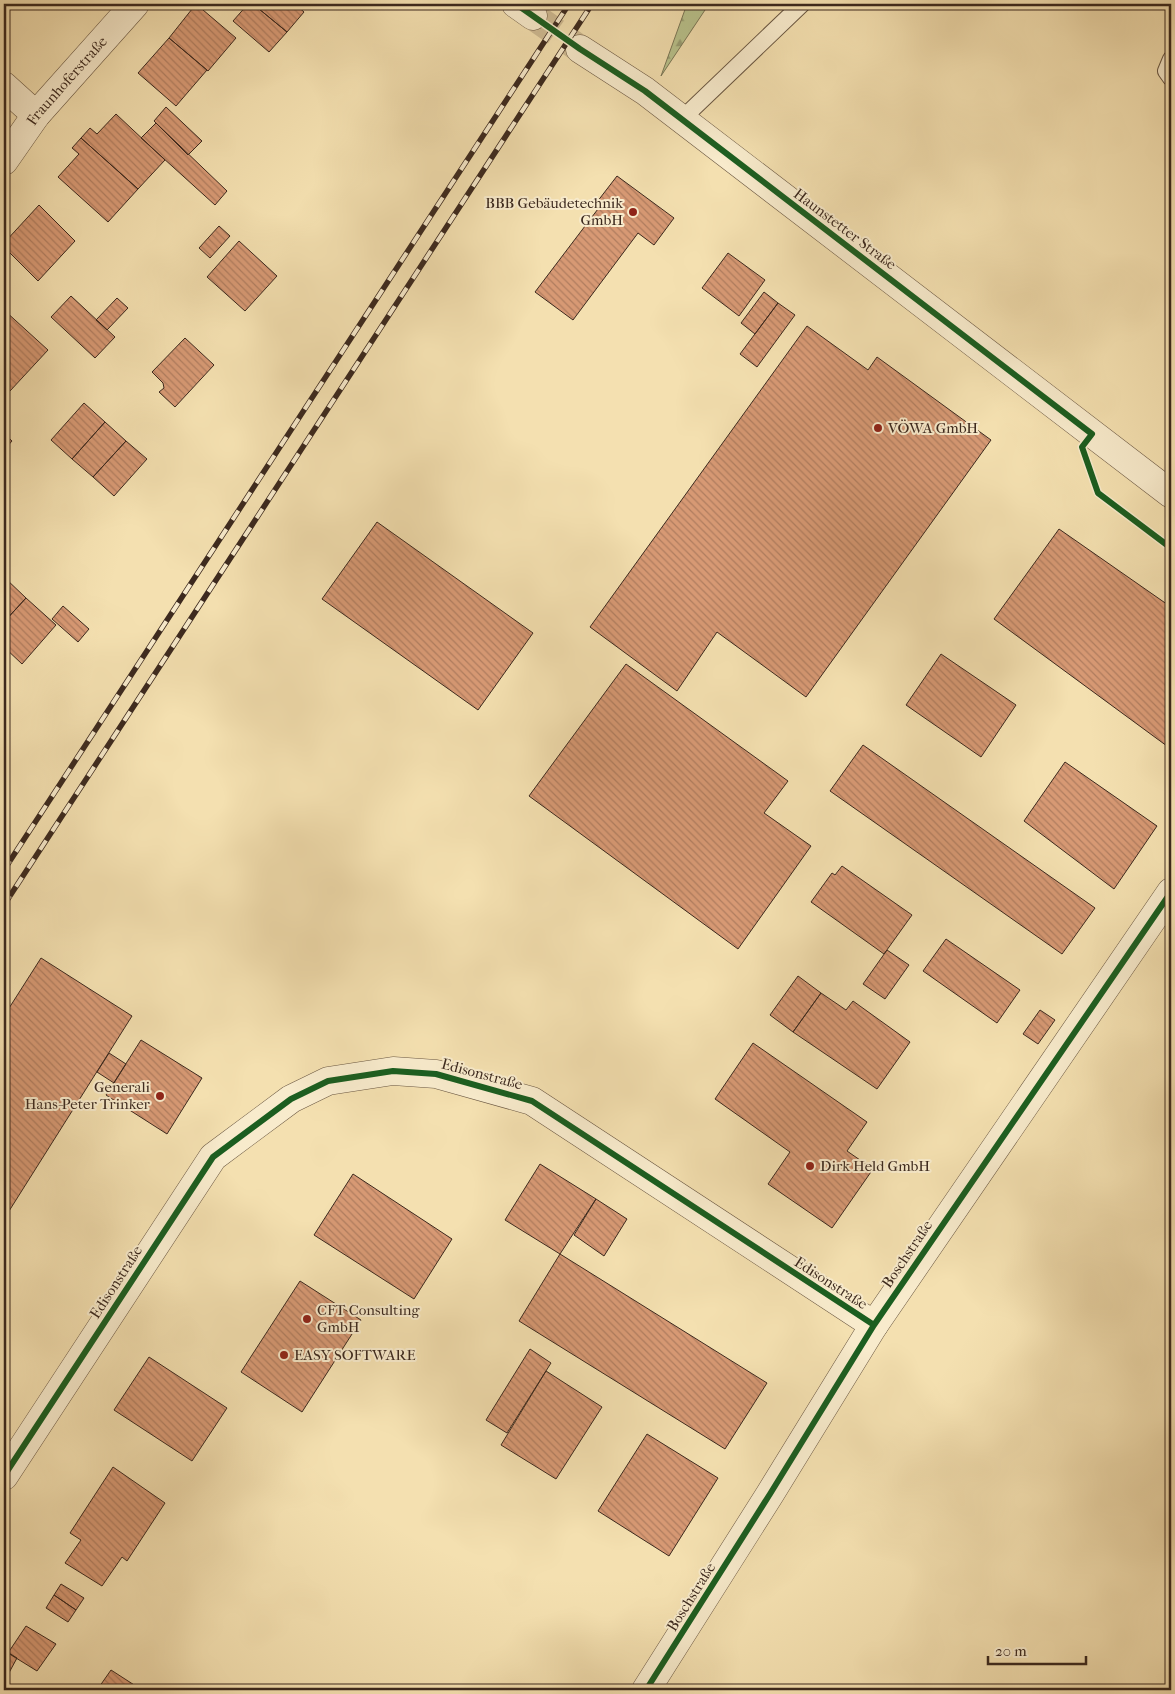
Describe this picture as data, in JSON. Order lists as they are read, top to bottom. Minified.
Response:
{"streets":{"street":["Fraunhoferstraße","Haunstetter Straße","Edisonstraße","Boschstraße"]},"crossings":[["Edisonstraße","Boschstraße"]],"places":["BBB Gebäudetechnik GmbH","VÖWA GmbH","Generali Hans-Peter Trinker","Dirk Held GmbH","CFT Consulting GmbH","EASY SOFTWARE"],"scale_bar":"20 m"}
